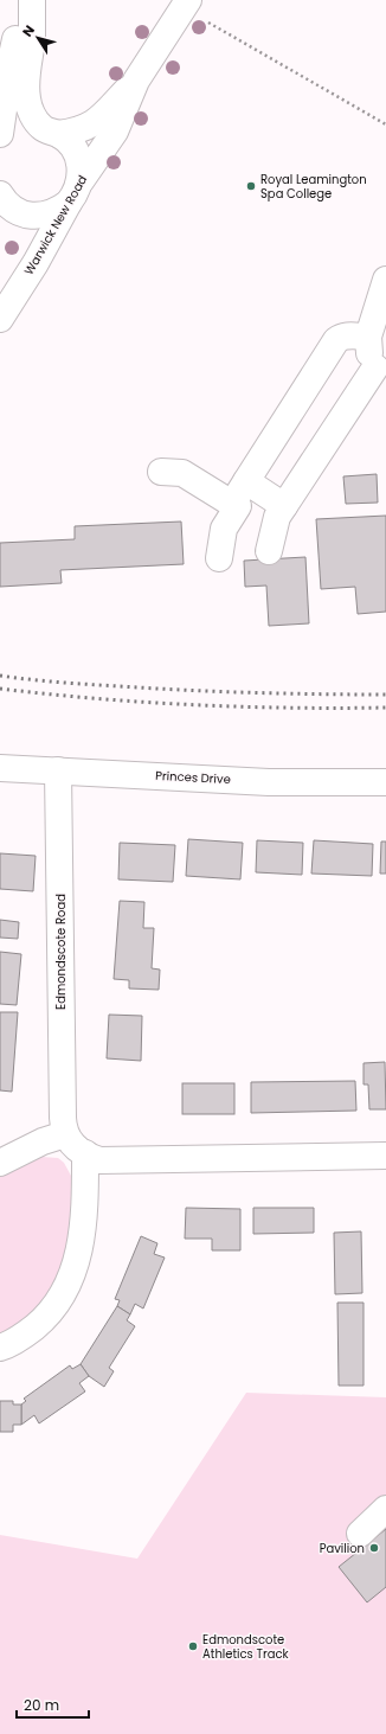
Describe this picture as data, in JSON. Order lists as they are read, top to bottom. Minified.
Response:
{"streets":{"street":["Warwick New Road","Princes Drive","Edmondscote Road"]},"crossings":[["Princes Drive","Edmondscote Road"]],"places":["Royal Leamington Spa College","Pavilion","Edmondscote Athletics Track"],"scale_bar":"20 m","north":"top left"}
